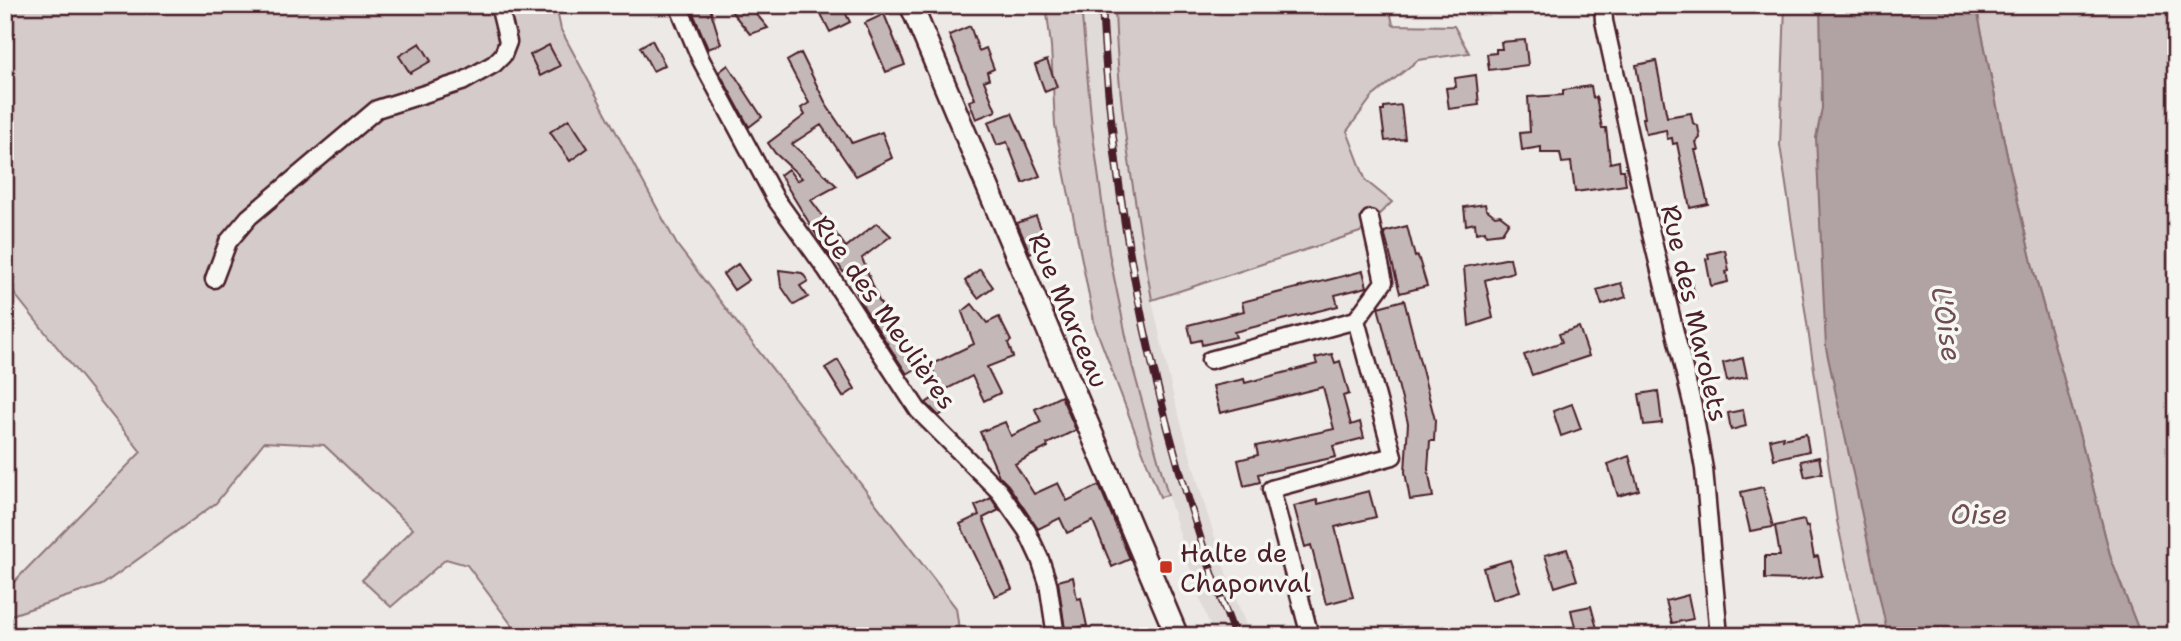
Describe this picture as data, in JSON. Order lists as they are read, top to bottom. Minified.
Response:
{"streets":{"main road":["Rue Marceau"],"street":["Rue des Meulières","Rue des Marolets"]},"water":["L'Oise","Oise"],"places":{"transit":["Halte de Chaponval"]}}
